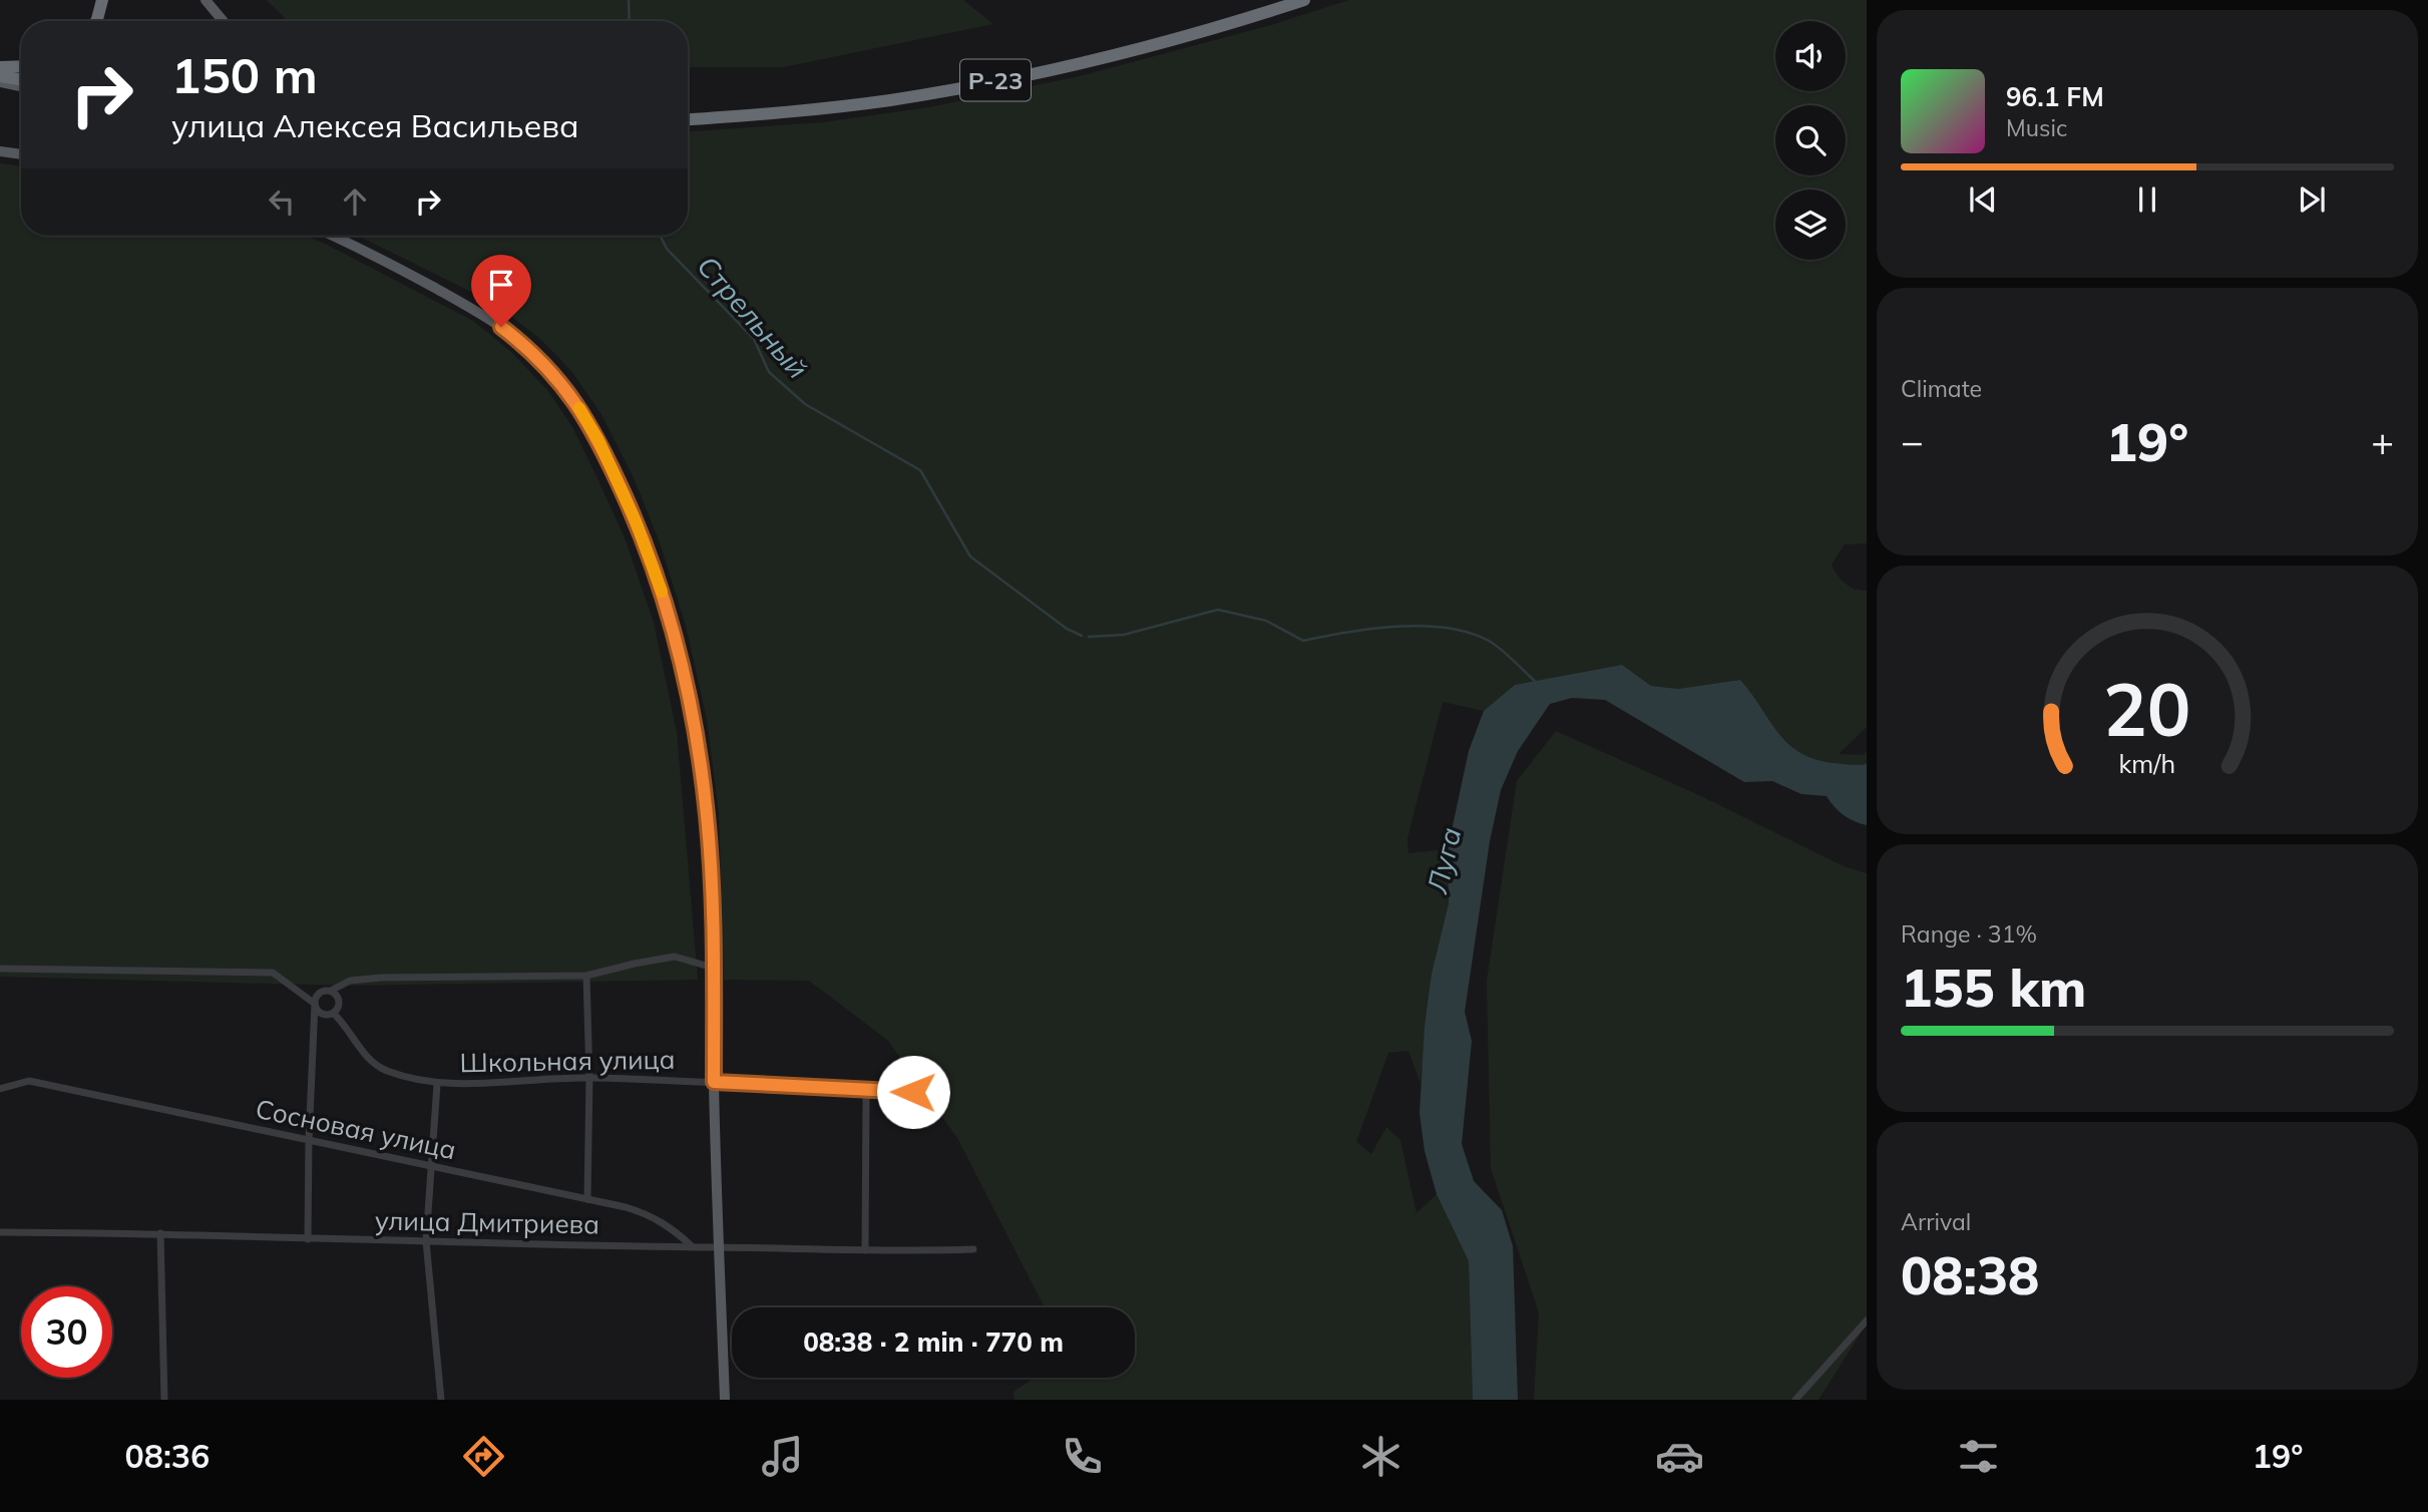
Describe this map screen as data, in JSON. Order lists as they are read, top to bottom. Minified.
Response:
{"streets":{"highway":["Р-23"],"street":["Школьная улица","Сосновая улица","улица Дмитриева"]},"crossings":[["Сосновая улица","улица Дмитриева"]],"water":["Стрельный","Луга"],"page":{"turn":["150 m","улица Алексея Васильева"],"song":["96.1 FM","Music"],"tile":["Climate",["Range · 31%","155 km"],["Arrival","08:38"]],"heat":["−","19°","+"],"limit":"30","trip":"08:38 · 2 min · 770 m","tabs":["08:36","19°"],"gauge":["20","km/h"]}}
